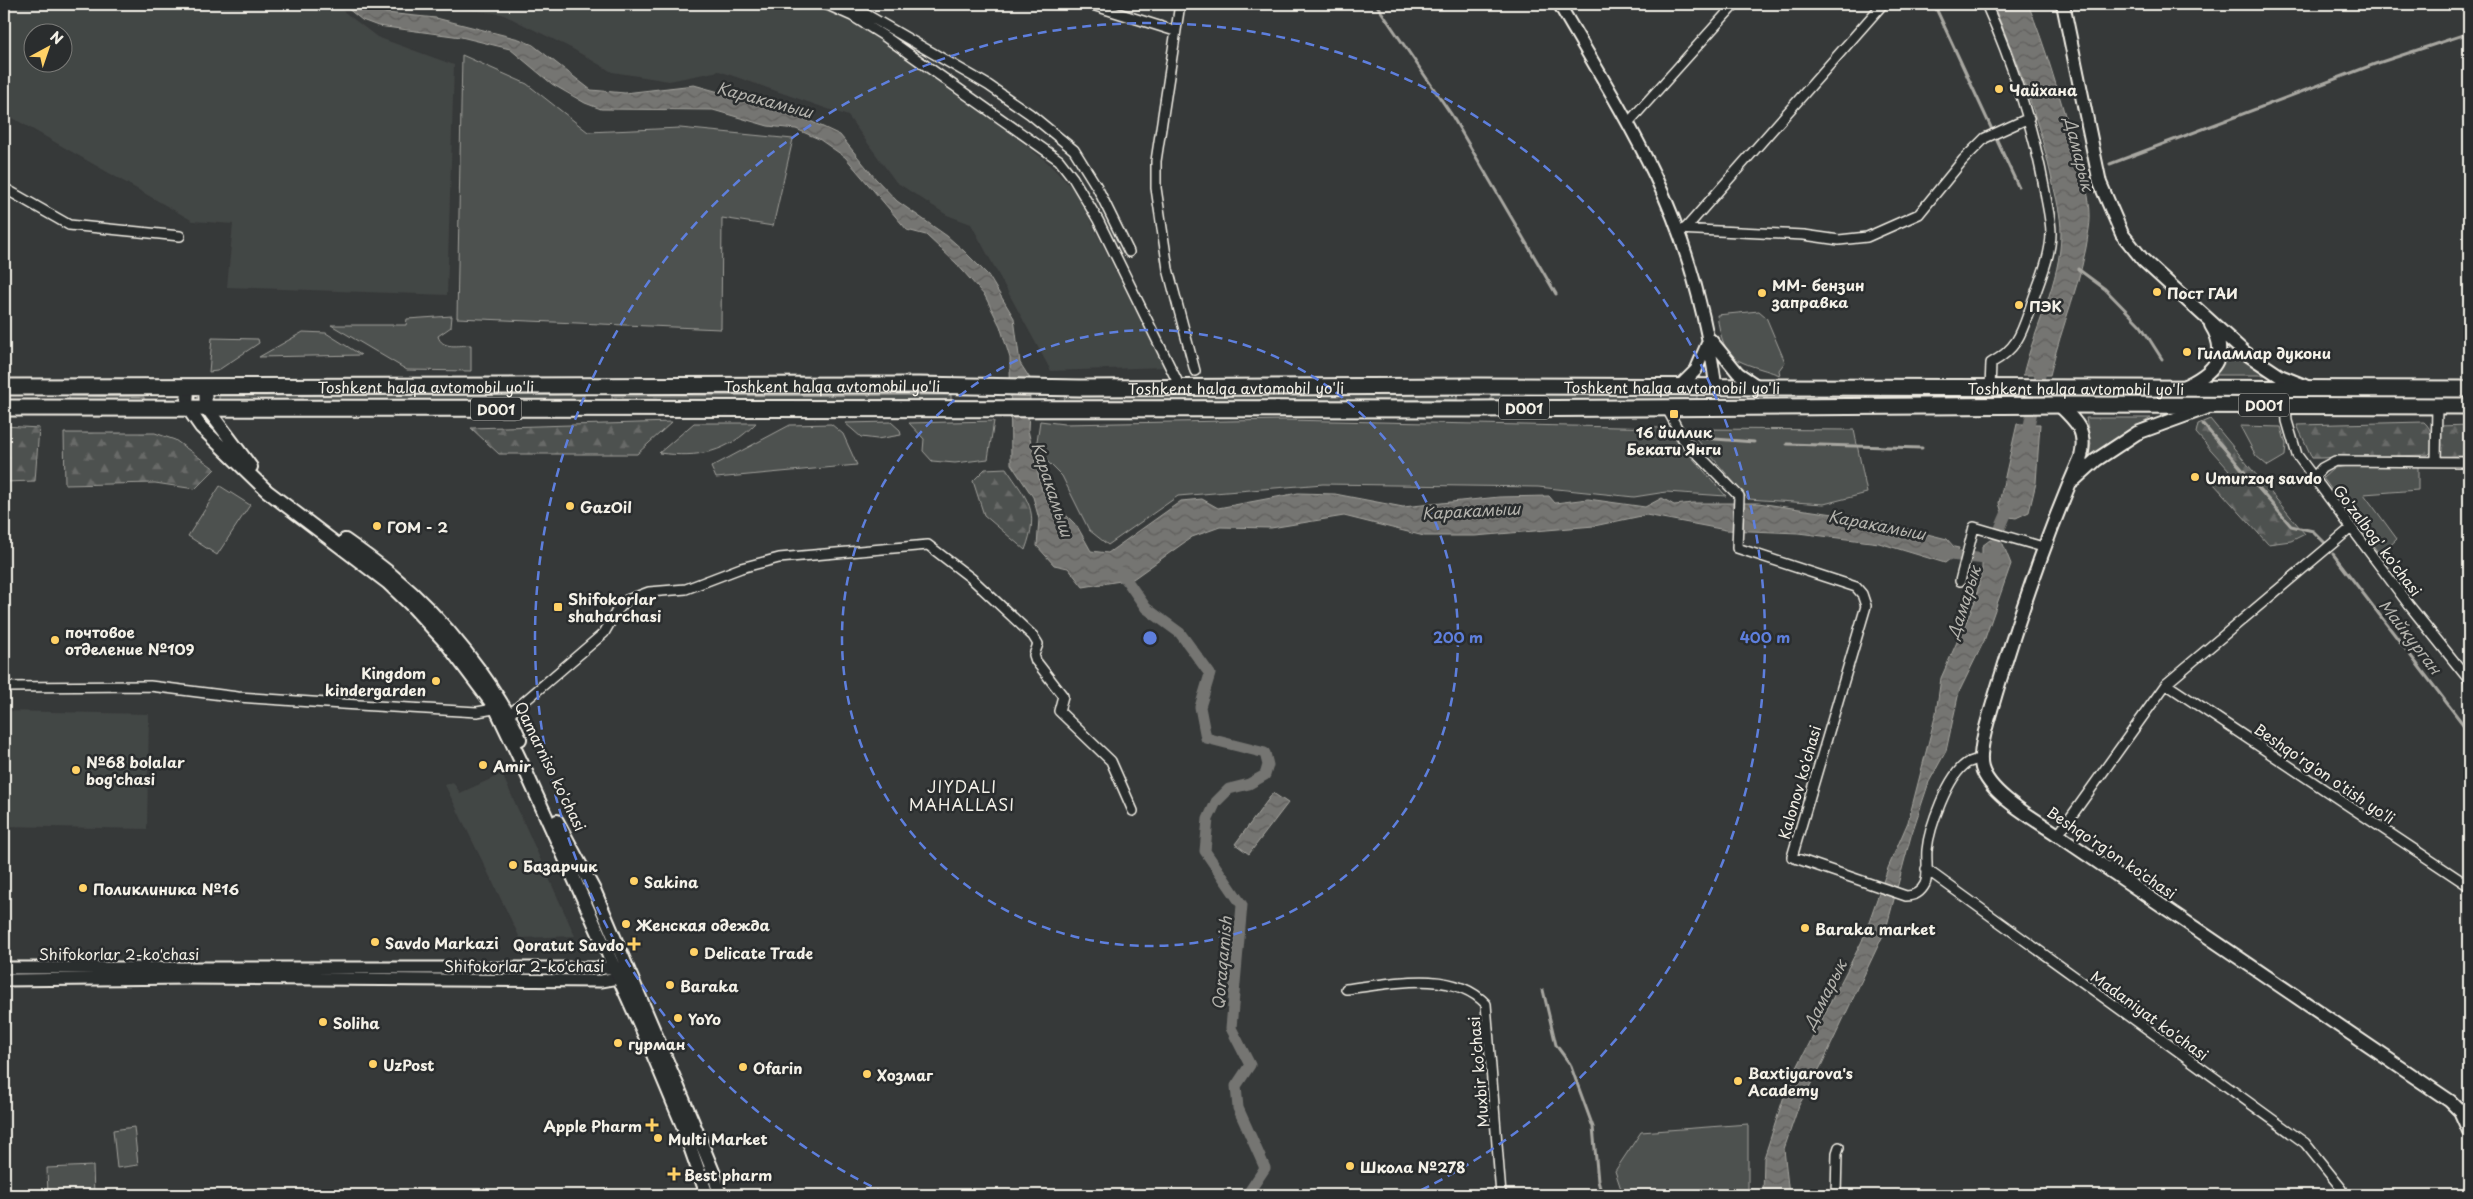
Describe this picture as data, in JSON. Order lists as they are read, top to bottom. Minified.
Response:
{"streets":{"highway":["Toshkent halqa avtomobil yo'li","D001"],"main road":["Qamarniso ko'chasi","Beshqo'rg'on ko'chasi"],"street":["Go'zalbog' ko'chasi","Beshqo'rg'on o'tish yo'li","Kalonov ko'chasi","Shifokorlar 2-ko'chasi","Madaniyat ko'chasi","Muxbir ko'chasi"]},"crossings":[["Toshkent halqa avtomobil yo'li","Go'zalbog' ko'chasi"],["Toshkent halqa avtomobil yo'li","Qamarniso ko'chasi"],["Toshkent halqa avtomobil yo'li","Kalonov ko'chasi"],["Qamarniso ko'chasi","Shifokorlar 2-ko'chasi"],["Kalonov ko'chasi","Beshqo'rg'on ko'chasi"],["Kalonov ko'chasi","Madaniyat ko'chasi"]],"districts":["JIYDALI MAHALLASI"],"water":["Каракамыш","Дамарык","Майкурган","Qoraqamish"],"places":{"other":["Чайхана","Пост ГАИ","ММ- бензин заправка","ПЭК","Гиламлар дукони","Umurzoq savdo","GazOil","ГОМ - 2","почтовое отделение №109","Kingdom kindergarden","Amir","№68 bolalar bog'chasi","Базарчик","Sakina","Поликлиника №16","Женская одежда","Baraka market","Savdo Markazi","Delicate Trade","Baraka","YoYo","Soliha","гурман","UzPost","Ofarin","Хозмаг","Baxtiyarova's Academy","Multi Market","Школа №278"],"transit":["16 йиллик Бекати Янги","Shifokorlar shaharchasi"],"health":["Qoratut Savdo","Apple Pharm","Best pharm"]},"north":"top right","rings":["200 m","400 m"]}
